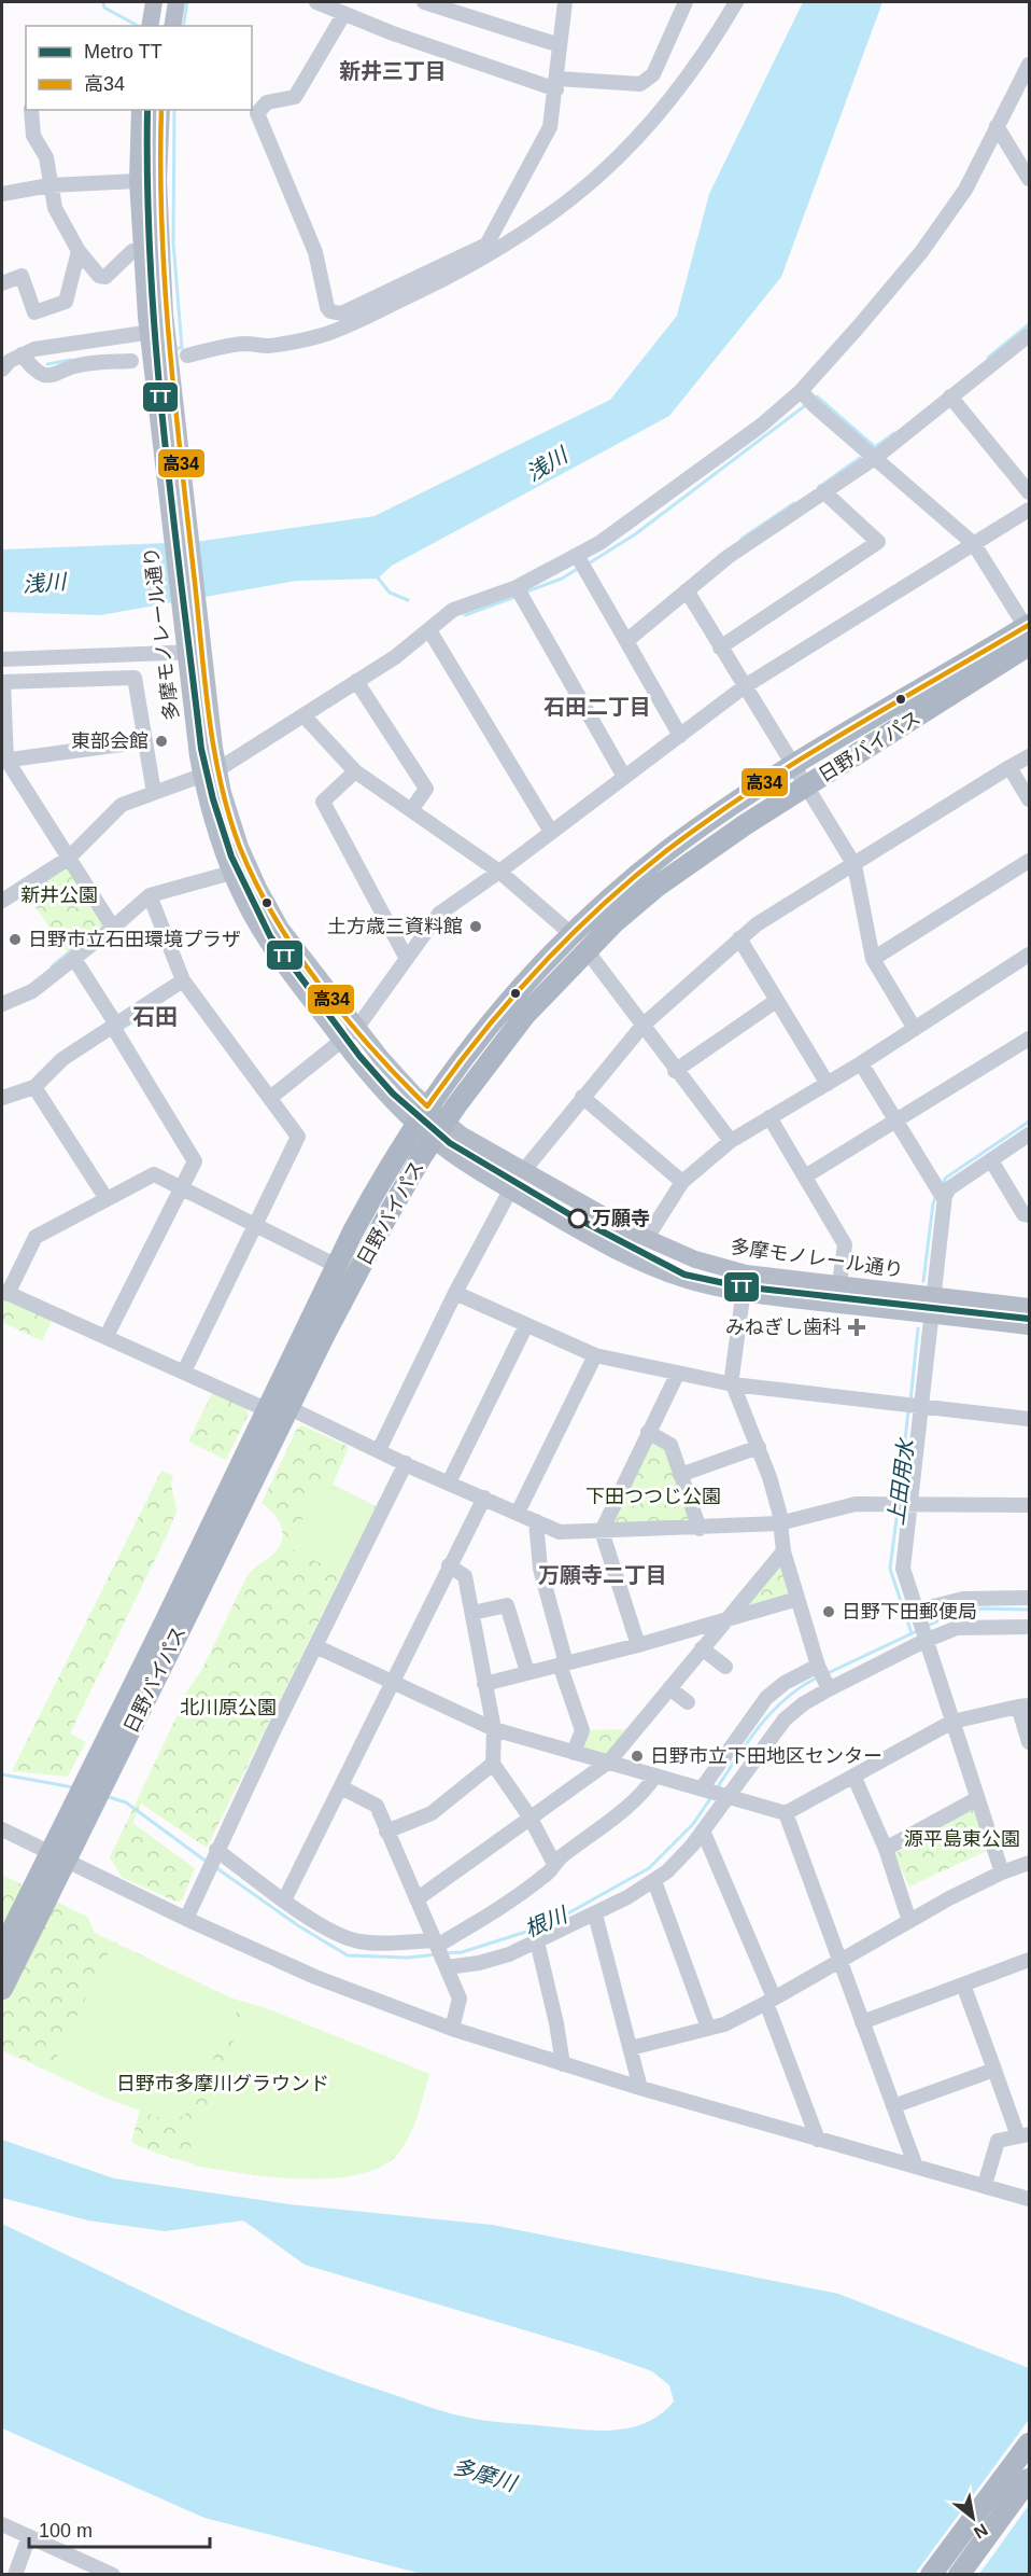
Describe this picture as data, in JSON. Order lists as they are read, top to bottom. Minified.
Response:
{"streets":{"highway":["日野バイパス"],"main road":["多摩モノレール通り"]},"crossings":[["多摩モノレール通り","日野バイパス"]],"districts":["新井三丁目","石田二丁目","石田","万願寺二丁目"],"water":["浅川","上田用水","根川","多摩川"],"parks":["新井公園","下田つつじ公園","北川原公園","源平島東公園","日野市多摩川グラウンド"],"places":{"other":["東部会館","土方歳三資料館","日野市立石田環境プラザ","万願寺","日野下田郵便局","日野市立下田地区センター"],"health":["みねぎし歯科"]},"lines":["metro line TT","transit line 高34"],"legend":["Metro TT","高34"],"scale_bar":"100 m","north":"bottom right"}
